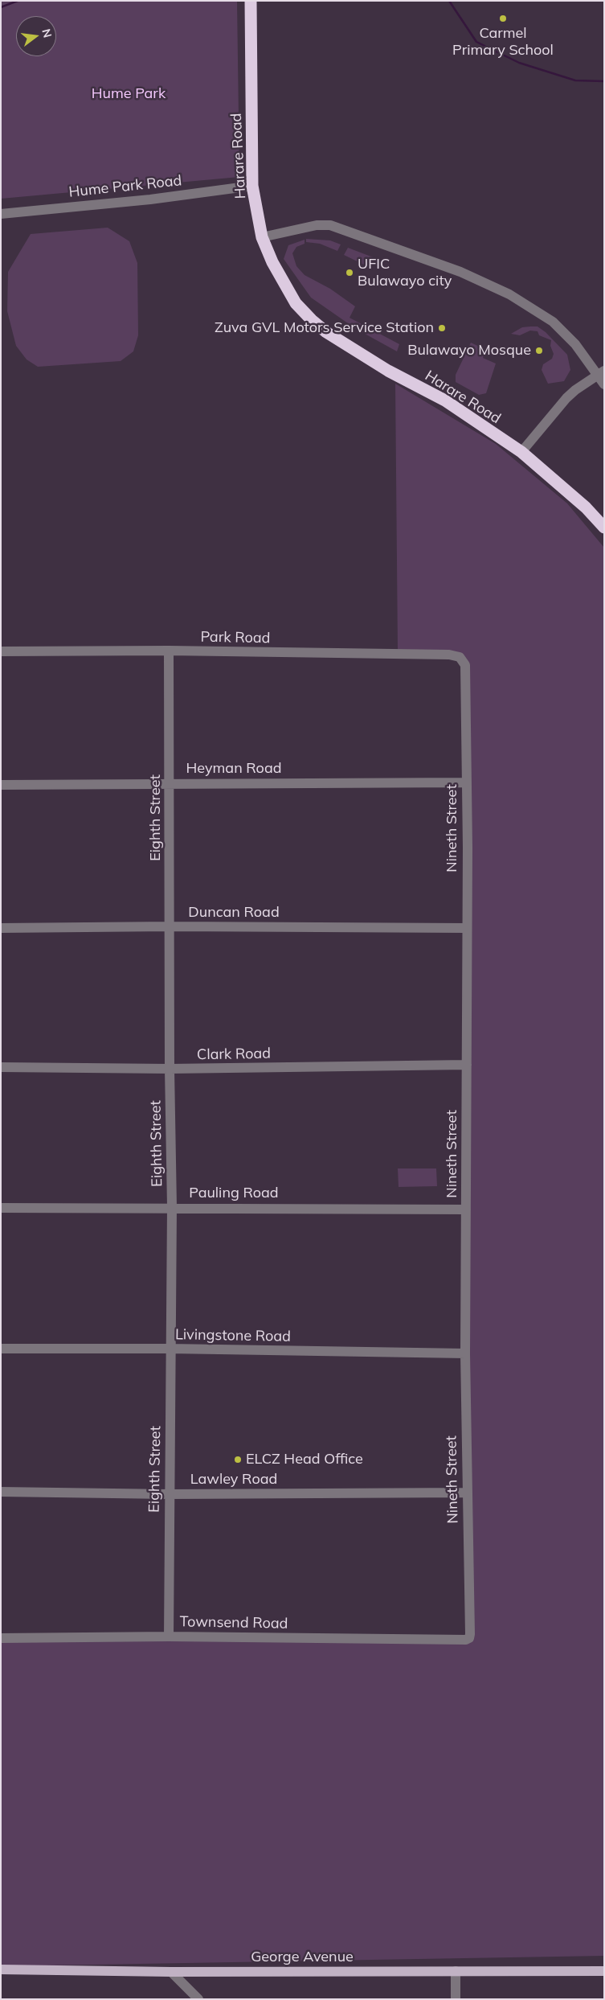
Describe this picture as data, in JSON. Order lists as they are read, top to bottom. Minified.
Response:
{"streets":{"highway":["Harare Road"],"main road":["George Avenue"],"street":["Hume Park Road","Park Road","Heyman Road","Eighth Street","Nineth Street","Duncan Road","Clark Road","Pauling Road","Livingstone Road","Lawley Road","Townsend Road"]},"crossings":[["Harare Road","Hume Park Road"],["Park Road","Eighth Street"],["Park Road","Nineth Street"],["Heyman Road","Eighth Street"],["Heyman Road","Nineth Street"],["Eighth Street","Duncan Road"],["Eighth Street","Clark Road"],["Eighth Street","Pauling Road"],["Eighth Street","Livingstone Road"],["Eighth Street","Lawley Road"],["Eighth Street","Townsend Road"],["Nineth Street","Duncan Road"],["Nineth Street","Clark Road"],["Nineth Street","Pauling Road"],["Nineth Street","Livingstone Road"],["Nineth Street","Lawley Road"],["Nineth Street","Townsend Road"]],"parks":["Hume Park"],"places":["Carmel Primary School","UFIC Bulawayo city","Zuva GVL Motors Service Station","Bulawayo Mosque","ELCZ Head Office"],"north":"right"}
